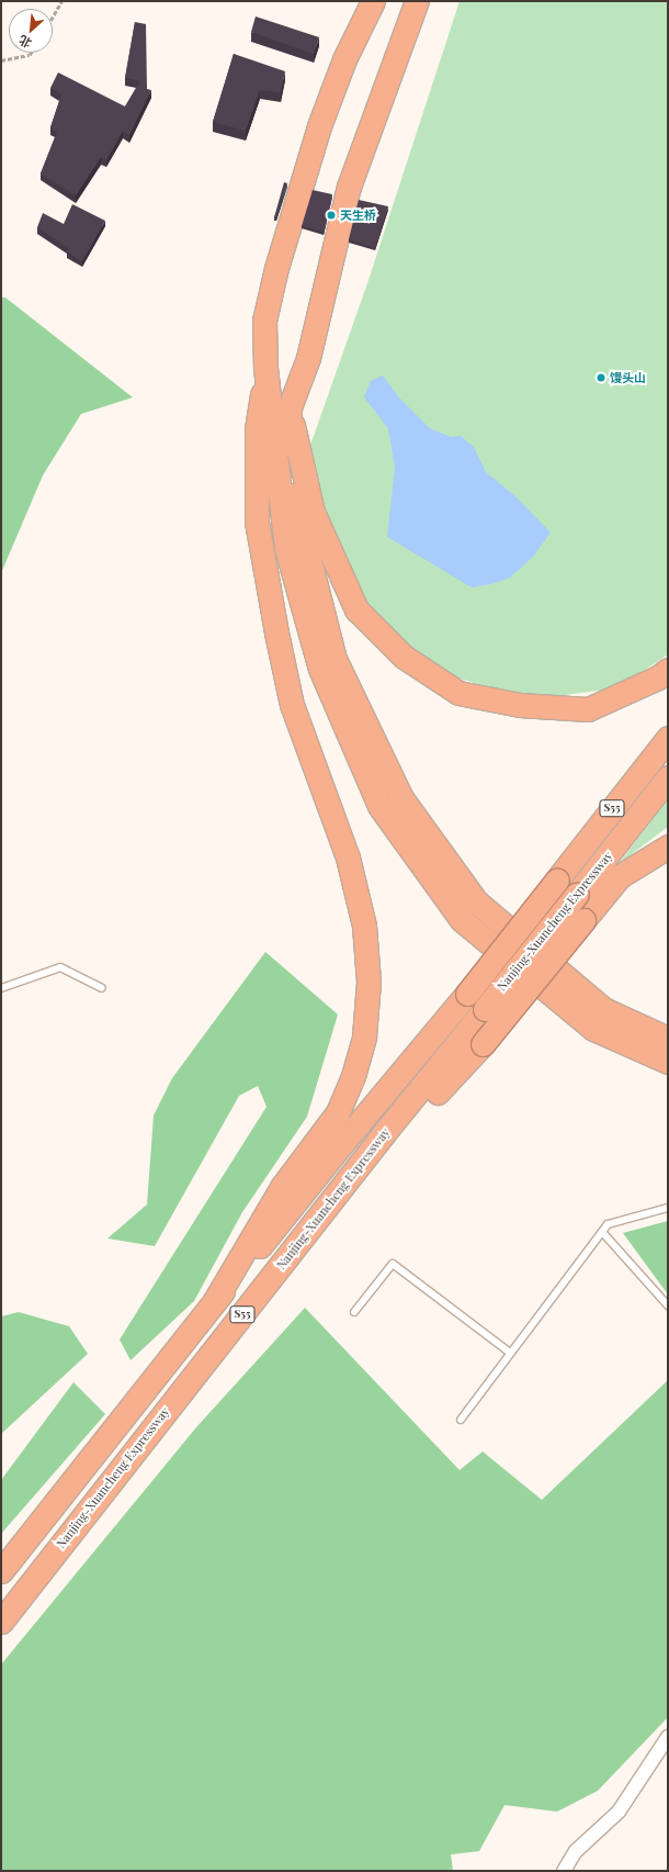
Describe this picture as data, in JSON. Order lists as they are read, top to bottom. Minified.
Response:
{"streets":{"highway":["S55","Nanjing-Xuancheng Expressway"]},"places":["天生桥","馒头山"],"north":"bottom left"}
